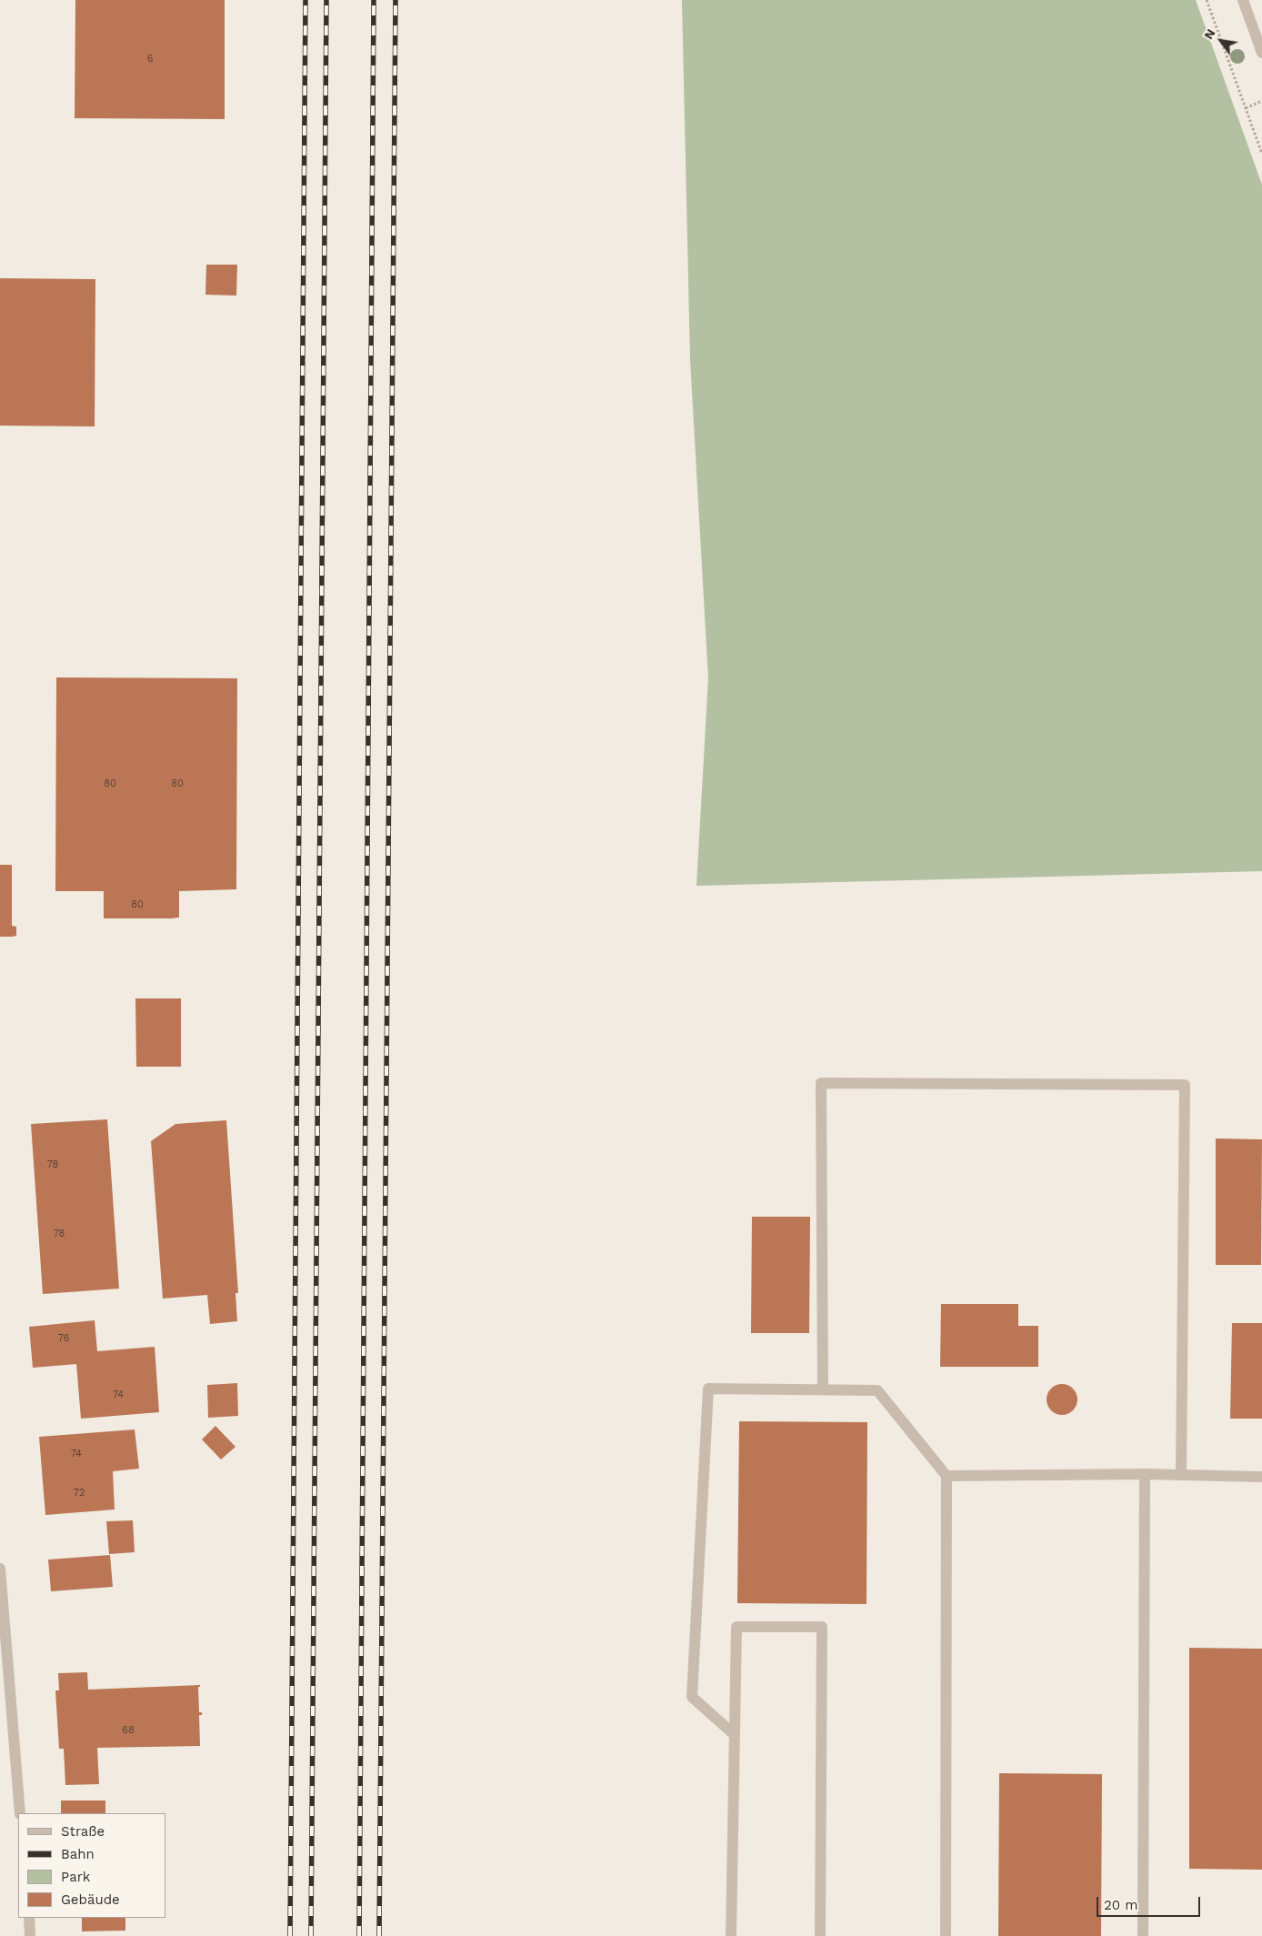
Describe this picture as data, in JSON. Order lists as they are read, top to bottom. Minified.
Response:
{"house_numbers":["6","80","80","80","78","78","76","74","74","72","68"],"legend":["Straße","Bahn","Park","Gebäude"],"scale_bar":"20 m","north":"top left"}
